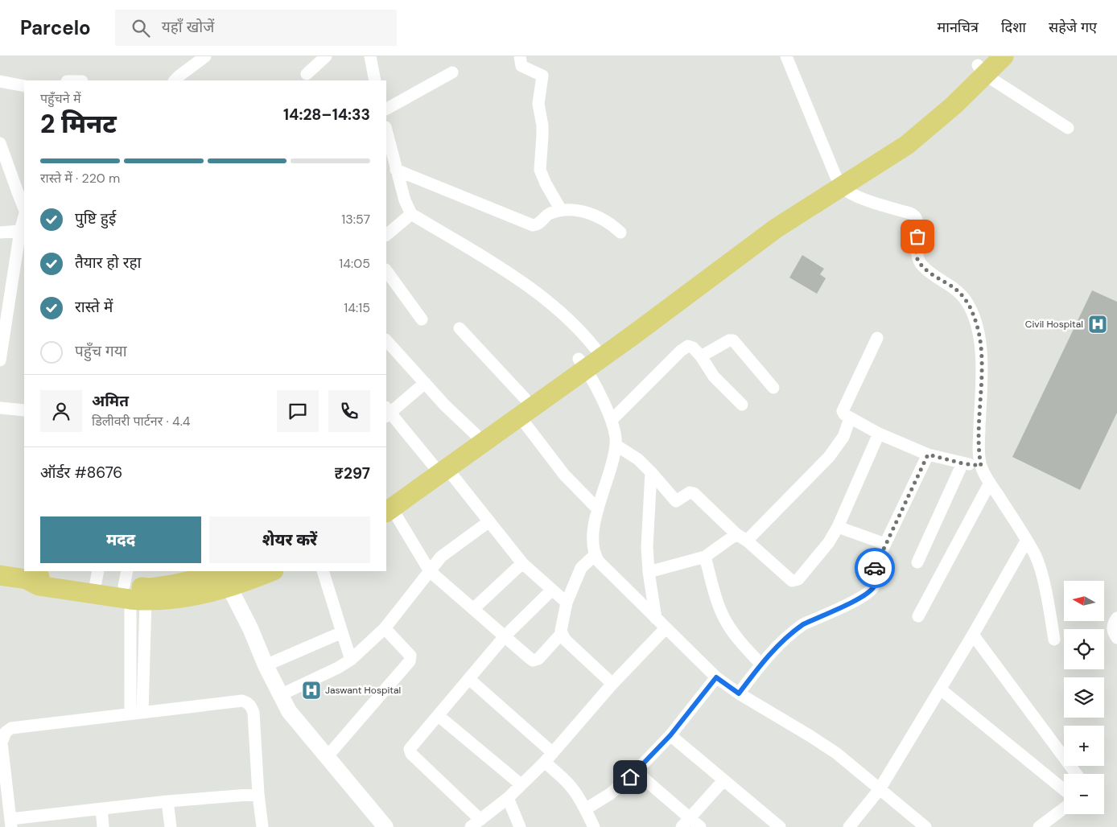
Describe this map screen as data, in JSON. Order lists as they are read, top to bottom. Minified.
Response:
{"places":{"hospital":["Civil Hospital","Jaswant Hospital"]},"north":"left","page":{"header":"Parcelo","search":"यहाँ खोजें","nav":["मानचित्र","दिशा","सहेजे गए"],"heading":["2 मिनट","पहुँचने में","14:28–14:33"],"panel":["अमित","डिलीवरी पार्टनर · 4.4","ऑर्डर #8676","₹297"],"bar":"रास्ते में · 220 m","list":[["पुष्टि हुई","13:57"],["तैयार हो रहा","14:05"],["रास्ते में","14:15"],"पहुँच गया"],"buttons":["मदद","शेयर करें"],"map_buttons":["+","−"]}}
